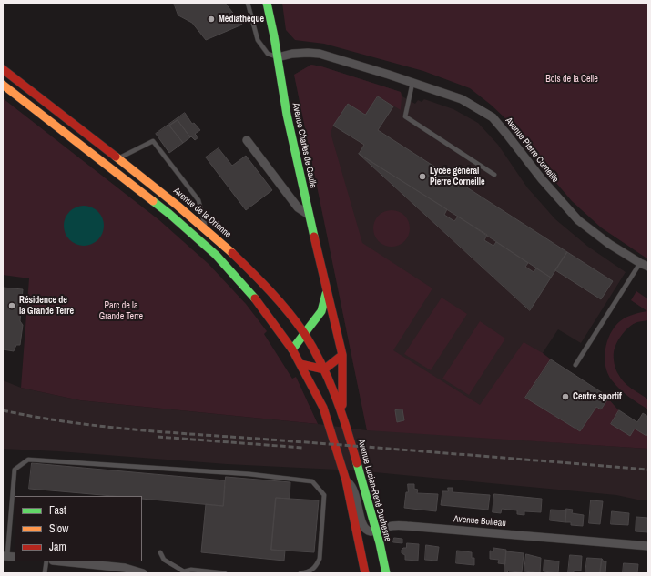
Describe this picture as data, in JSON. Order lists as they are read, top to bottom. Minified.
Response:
{"streets":{"main road":["Avenue Charles de Gaulle","Avenue de la Drionne","Avenue Lucien-René Duchesne"],"street":["Avenue Pierre Corneille","Avenue Boileau"]},"crossings":[["Avenue Charles de Gaulle","Avenue Pierre Corneille"],["Avenue Charles de Gaulle","Avenue de la Drionne"],["Avenue Charles de Gaulle","Avenue Lucien-René Duchesne"],["Avenue de la Drionne","Avenue Lucien-René Duchesne"],["Avenue Lucien-René Duchesne","Avenue Boileau"]],"parks":["Bois de la Celle","Parc de la Grande Terre"],"places":["Médiathèque","Lycée général Pierre Corneille","Résidence de la Grande Terre","Centre sportif"],"legend":["Fast","Slow","Jam"]}
